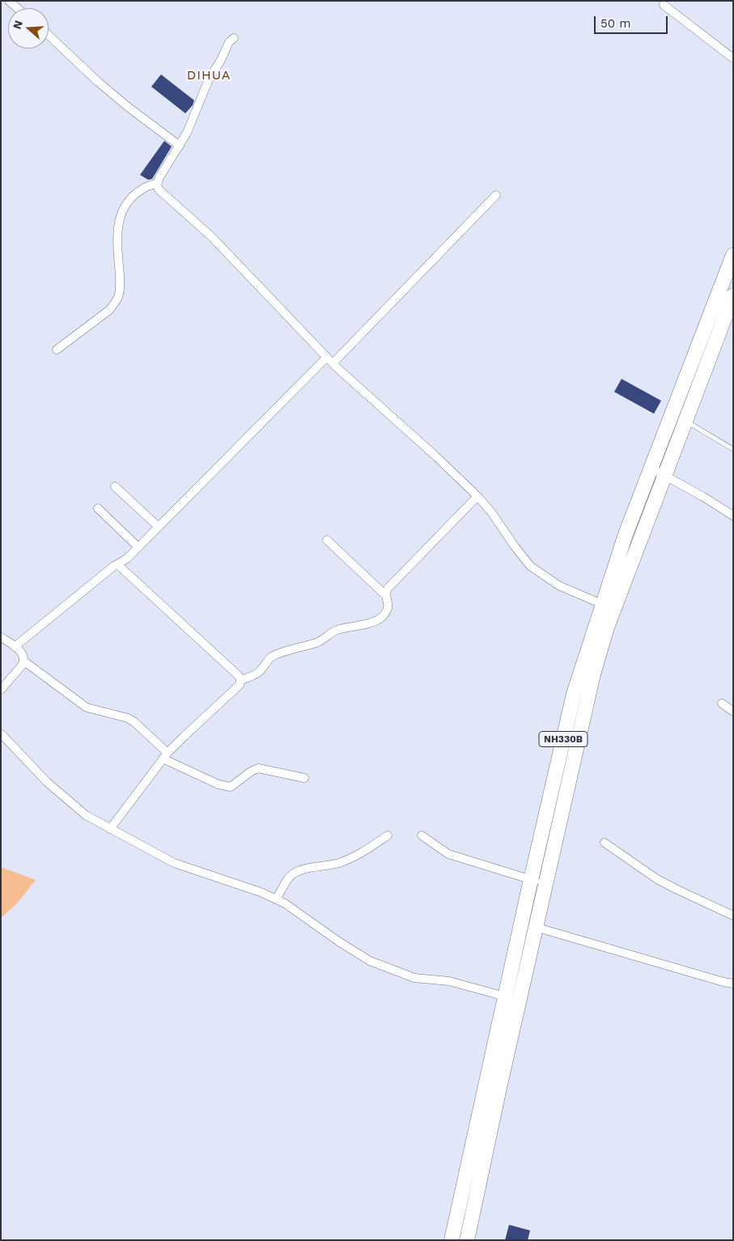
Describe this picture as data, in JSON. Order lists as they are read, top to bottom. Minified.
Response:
{"streets":{"highway":["NH330B"]},"districts":["DIHUA"],"scale_bar":"50 m","north":"left"}
